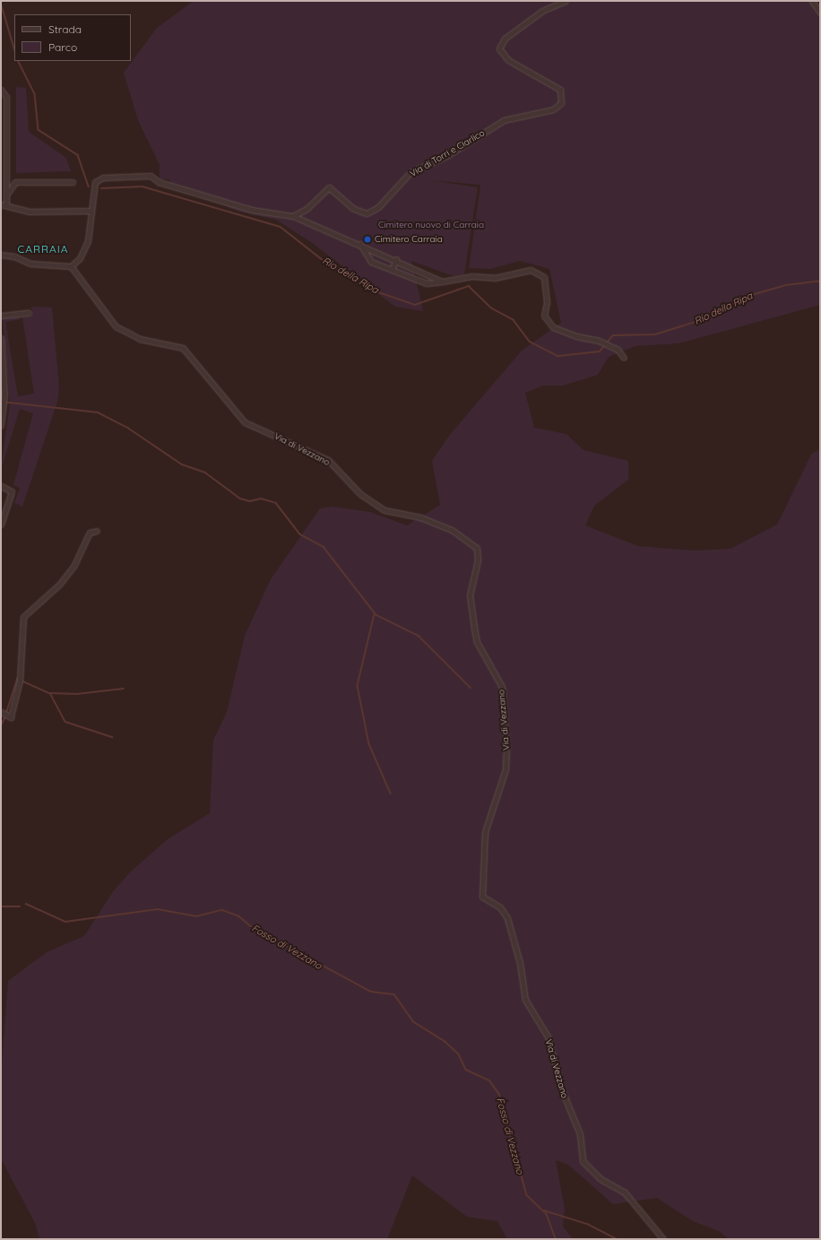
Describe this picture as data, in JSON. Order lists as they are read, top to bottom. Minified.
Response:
{"streets":{"street":["Via di Torri e Ciarlico","Via di Vezzano"]},"districts":["CARRAIA"],"water":["Rio della Ripa","Fosso di Vezzano"],"parks":["Cimitero nuovo di Carraia"],"places":["Cimitero Carraia"],"legend":["Strada","Parco"]}
